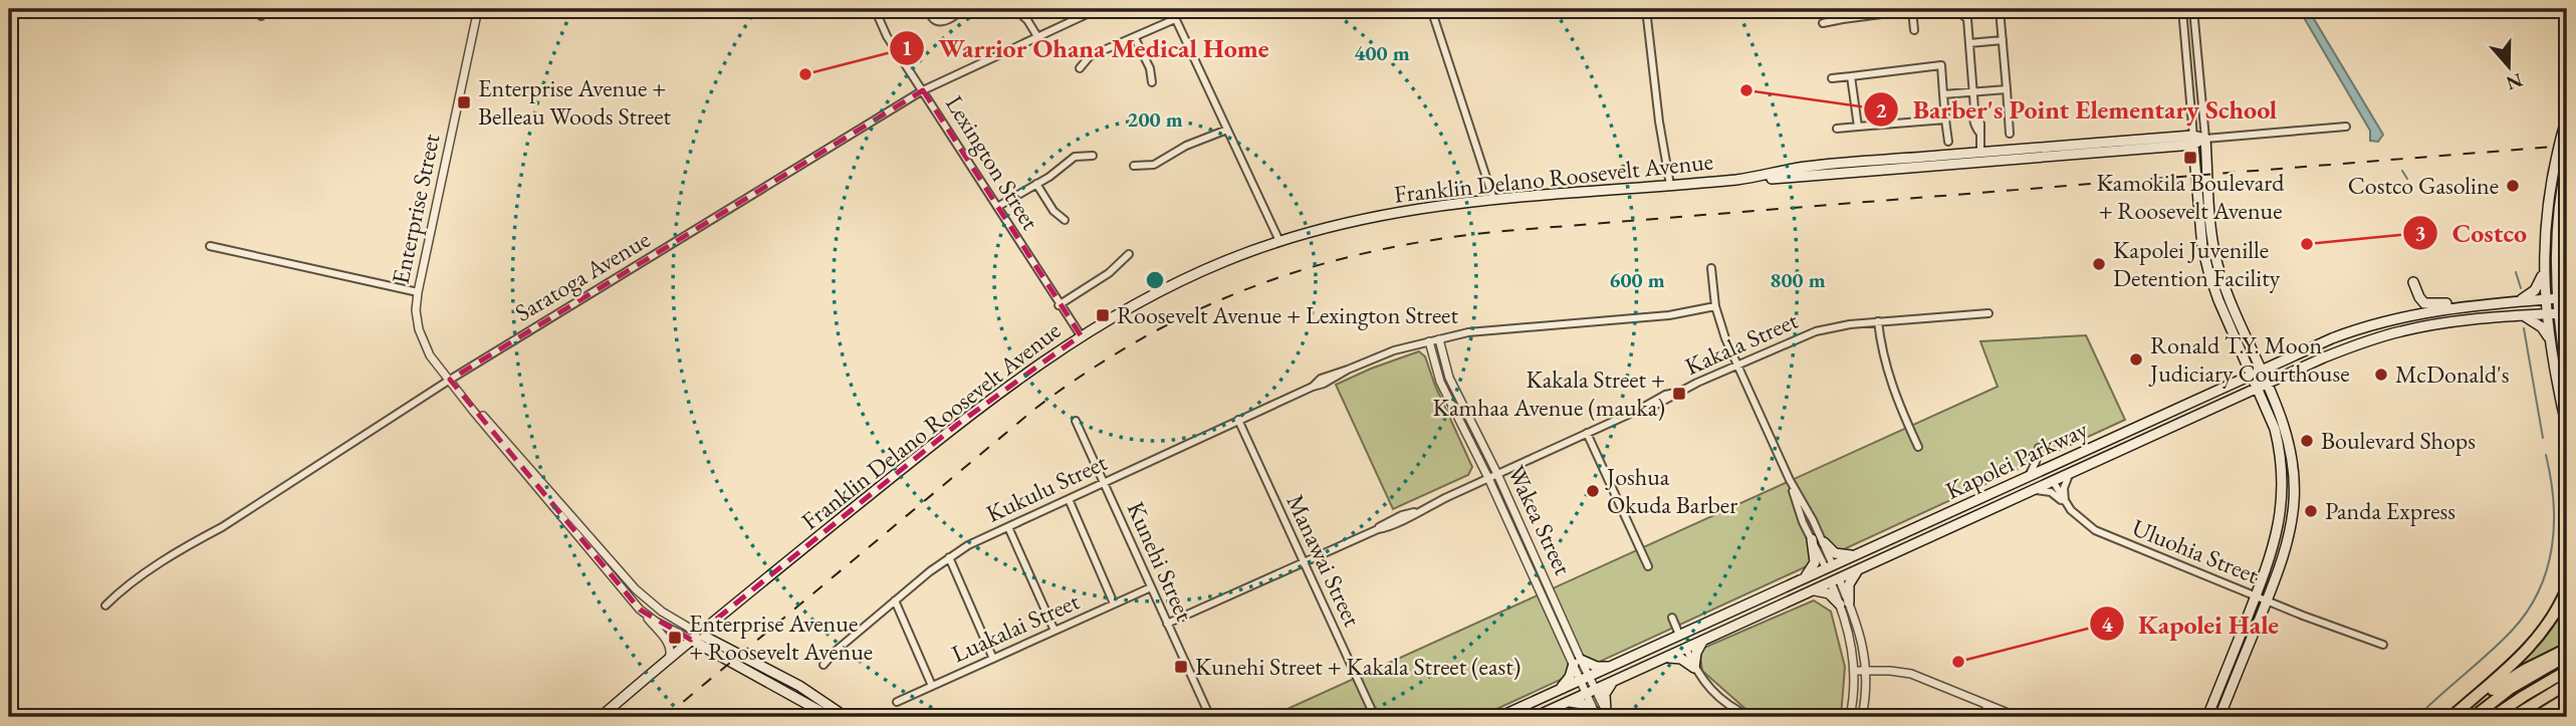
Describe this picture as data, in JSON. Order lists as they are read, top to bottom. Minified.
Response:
{"streets":{"main road":["Franklin Delano Roosevelt Avenue","Kapolei Parkway"],"street":["Lexington Street","Enterprise Street","Saratoga Avenue","Kakala Street","Kukulu Street","Wakea Street","Uluohia Street","Manawai Street","Kunehi Street","Luakalai Street"]},"crossings":[["Lexington Street","Franklin Delano Roosevelt Avenue"],["Lexington Street","Saratoga Avenue"],["Franklin Delano Roosevelt Avenue","Enterprise Street"],["Enterprise Street","Saratoga Avenue"],["Kakala Street","Wakea Street"],["Kakala Street","Manawai Street"],["Kakala Street","Kunehi Street"],["Kapolei Parkway","Wakea Street"],["Kapolei Parkway","Uluohia Street"],["Kukulu Street","Wakea Street"],["Kukulu Street","Manawai Street"],["Kukulu Street","Kunehi Street"],["Kunehi Street","Luakalai Street"]],"places":{"other":["Warrior Ohana Medical Home","Barber's Point Elementary School","Costco Gasoline","Costco","Kapolei Juvenille Detention Facility","Ronald T.Y. Moon Judiciary Courthouse","McDonald's","Boulevard Shops","Joshua Okuda Barber","Panda Express","Kapolei Hale"],"transit":["Enterprise Avenue + Belleau Woods Street","Kamokila Boulevard + Roosevelt Avenue","Roosevelt Avenue + Lexington Street","Kakala Street + Kamhaa Avenue (mauka)","Enterprise Avenue + Roosevelt Avenue","Kunehi Street + Kakala Street (east)"]},"north":"bottom","rings":["400 m","200 m","600 m","800 m"]}
